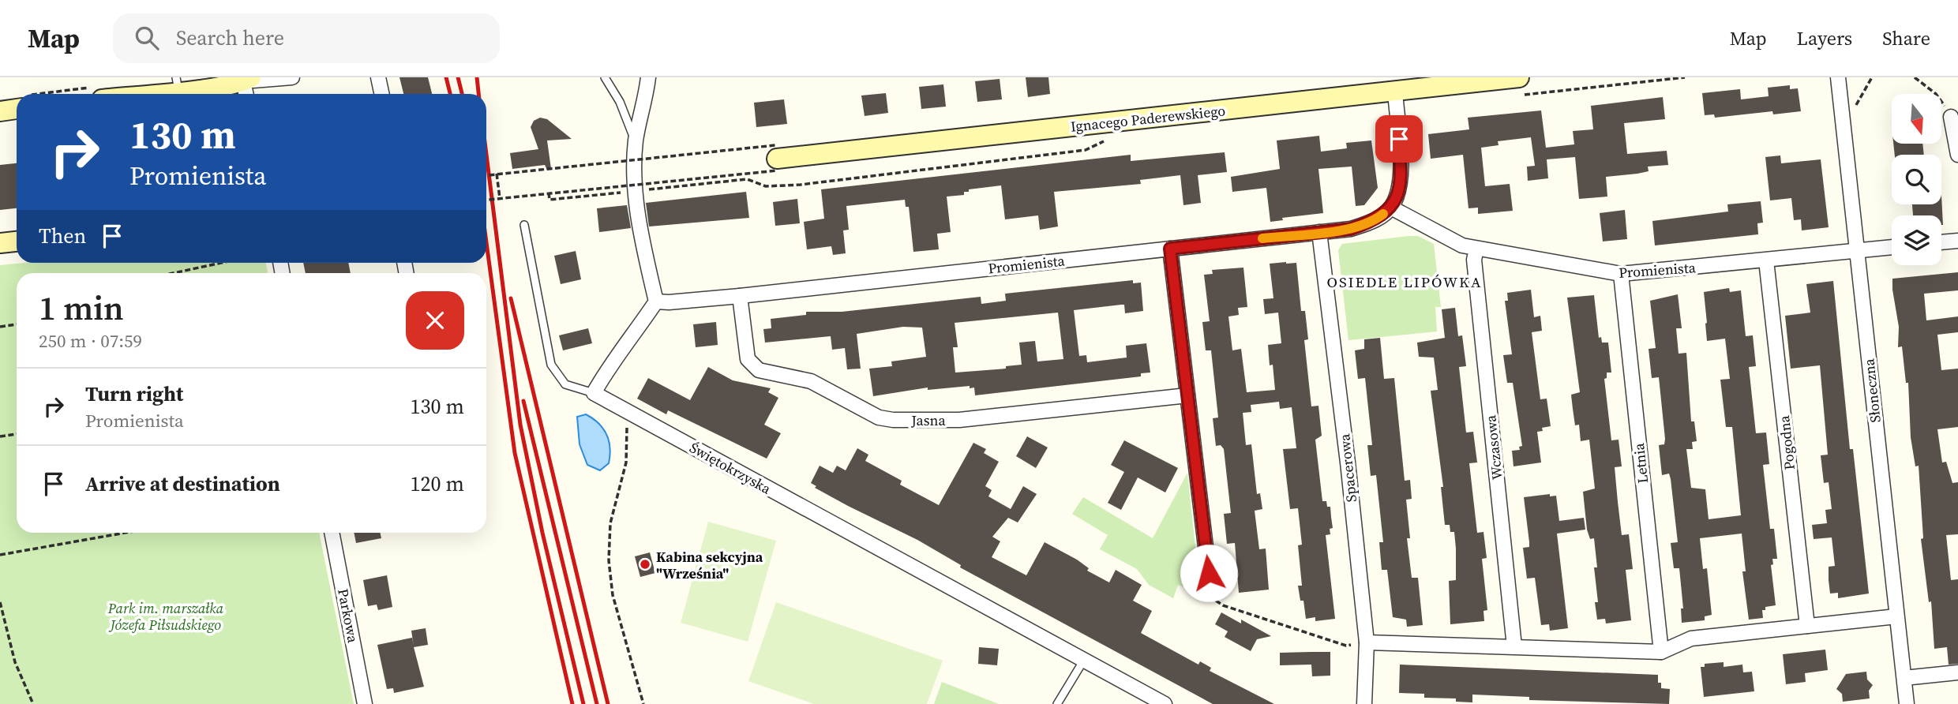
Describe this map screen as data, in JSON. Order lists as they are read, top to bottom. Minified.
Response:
{"streets":{"street":["Ignacego Paderewskiego","Promienista","Słoneczna","Jasna","Pogodna","Wczasowa","Letnia","Świętokrzyska","Spacerowa","Parkowa"]},"crossings":[["Promienista","Słoneczna"],["Promienista","Jasna"],["Promienista","Pogodna"],["Promienista","Wczasowa"],["Promienista","Letnia"],["Promienista","Spacerowa"]],"districts":["OSIEDLE LIPÓWKA"],"parks":["Park im. marszałka Józefa Piłsudskiego"],"places":["Kabina sekcyjna \"Września\""],"north":"bottom","page":{"header":"Map","search":"Search here","nav":["Map","Layers","Share"],"turn":["130 m","Promienista"],"then":"Then","heading":["1 min","250 m · 07:59"],"list":[{"name":"Turn right","note":"Promienista","value":"130 m"},{"name":"Arrive at destination","value":"120 m"}]}}
